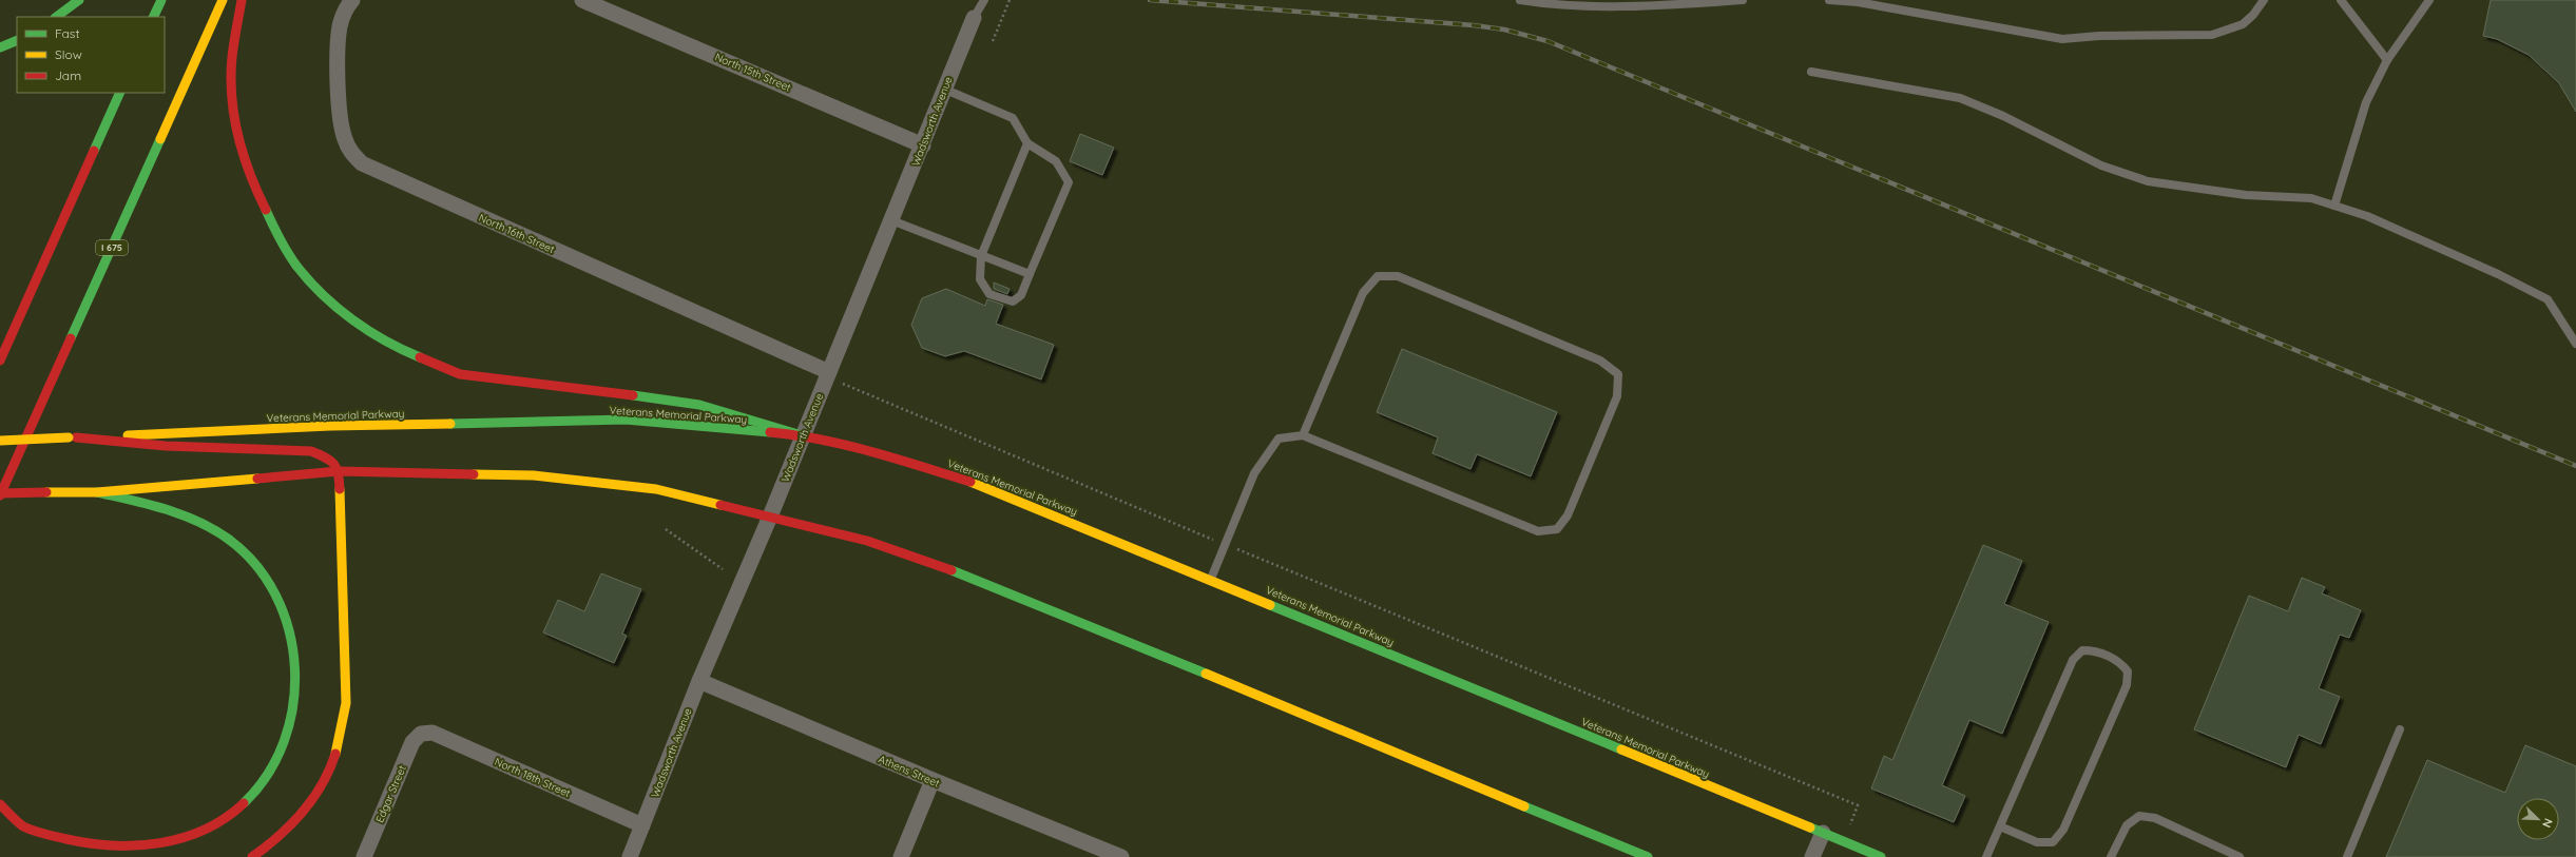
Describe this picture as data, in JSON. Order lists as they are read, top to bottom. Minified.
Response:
{"streets":{"main road":["I 675","Veterans Memorial Parkway"],"street":["North 15th Street","Wadsworth Avenue","North 16th Street","Athens Street","North 18th Street","Edgar Street"]},"crossings":[["North 15th Street","Wadsworth Avenue"],["Wadsworth Avenue","North 16th Street"],["Wadsworth Avenue","Veterans Memorial Parkway"],["Wadsworth Avenue","Athens Street"],["Wadsworth Avenue","North 18th Street"],["North 18th Street","Edgar Street"]],"legend":["Fast","Slow","Jam"],"north":"bottom right"}
